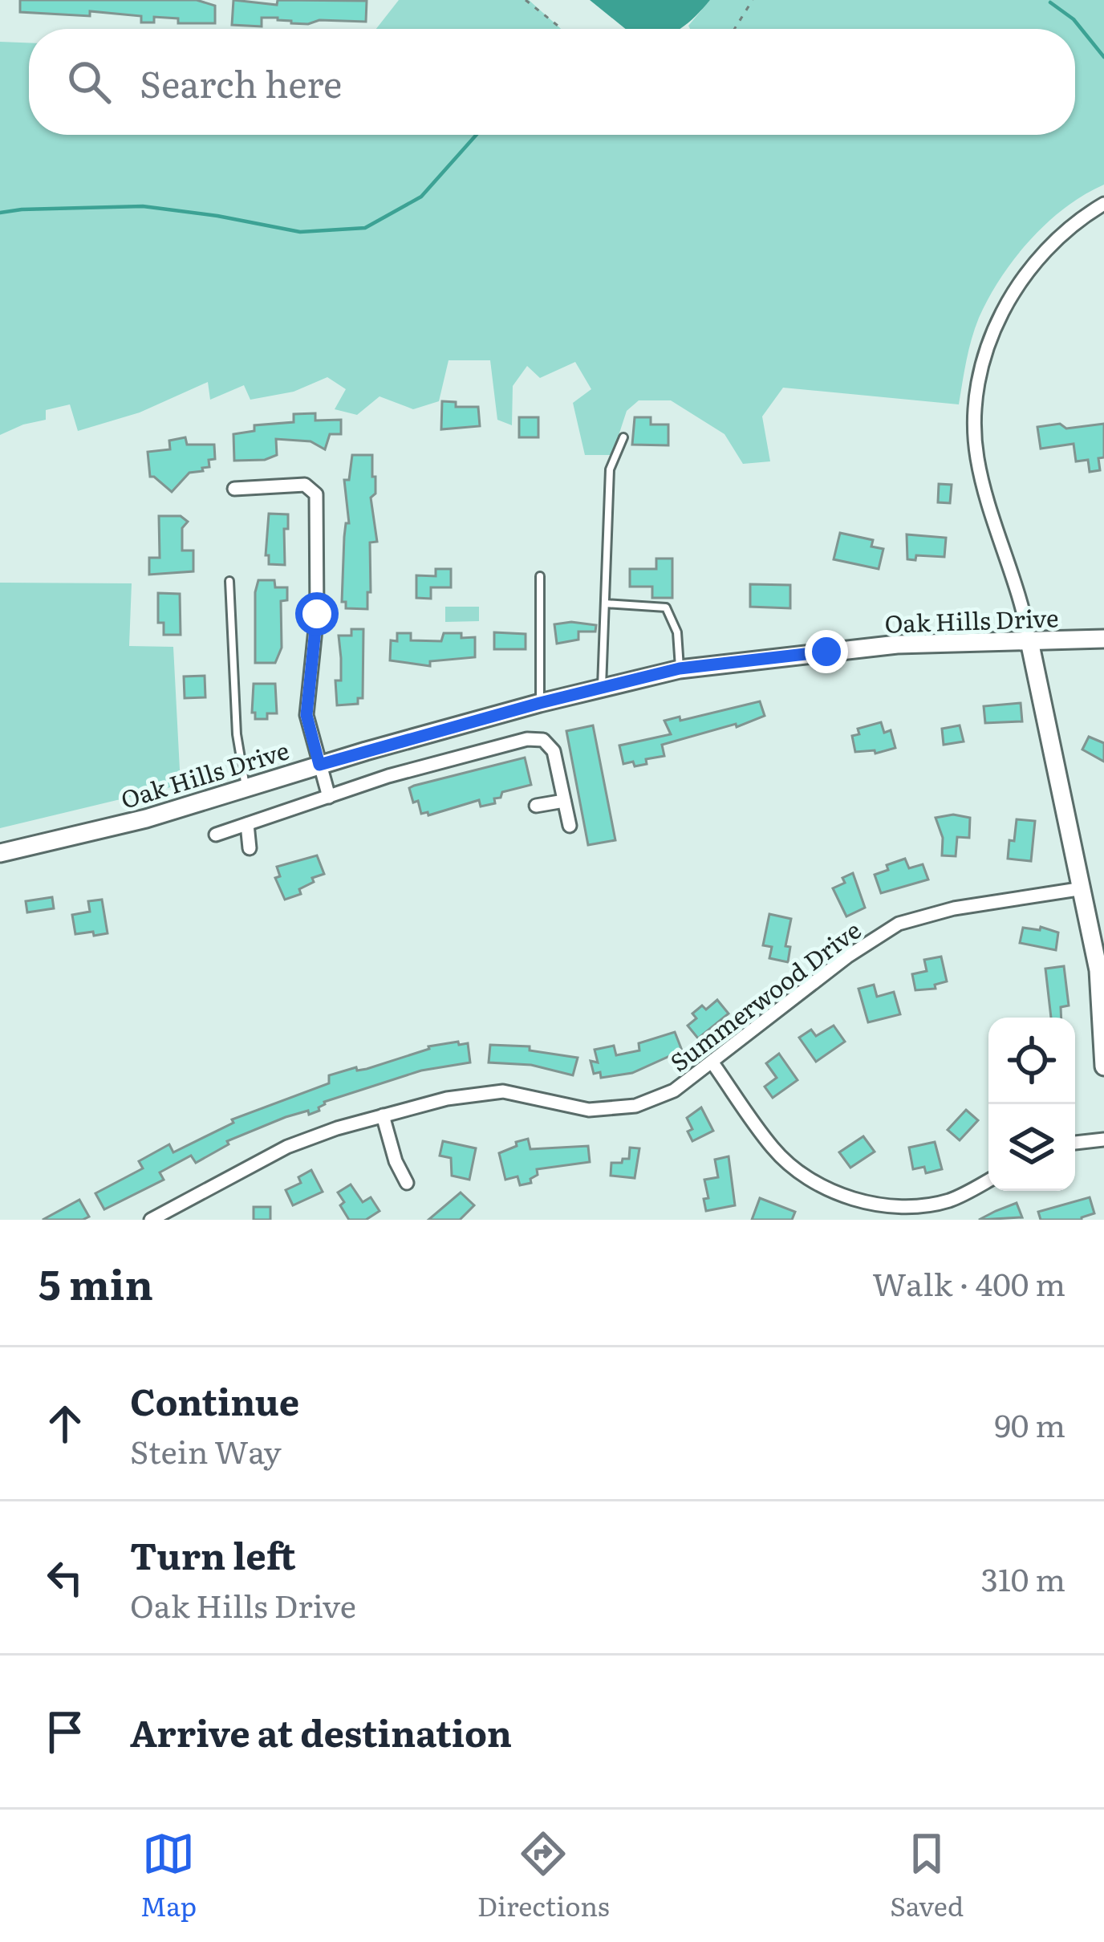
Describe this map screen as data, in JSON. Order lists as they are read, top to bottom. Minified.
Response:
{"streets":{"main road":["Oak Hills Drive"],"street":["Summerwood Drive"]},"page":{"search":"Search here","heading":["5 min","Walk · 400 m"],"list":[["Continue","Stein Way","90 m"],["Turn left","Oak Hills Drive","310 m"],"Arrive at destination"],"nav":["Map","Directions","Saved"]}}
